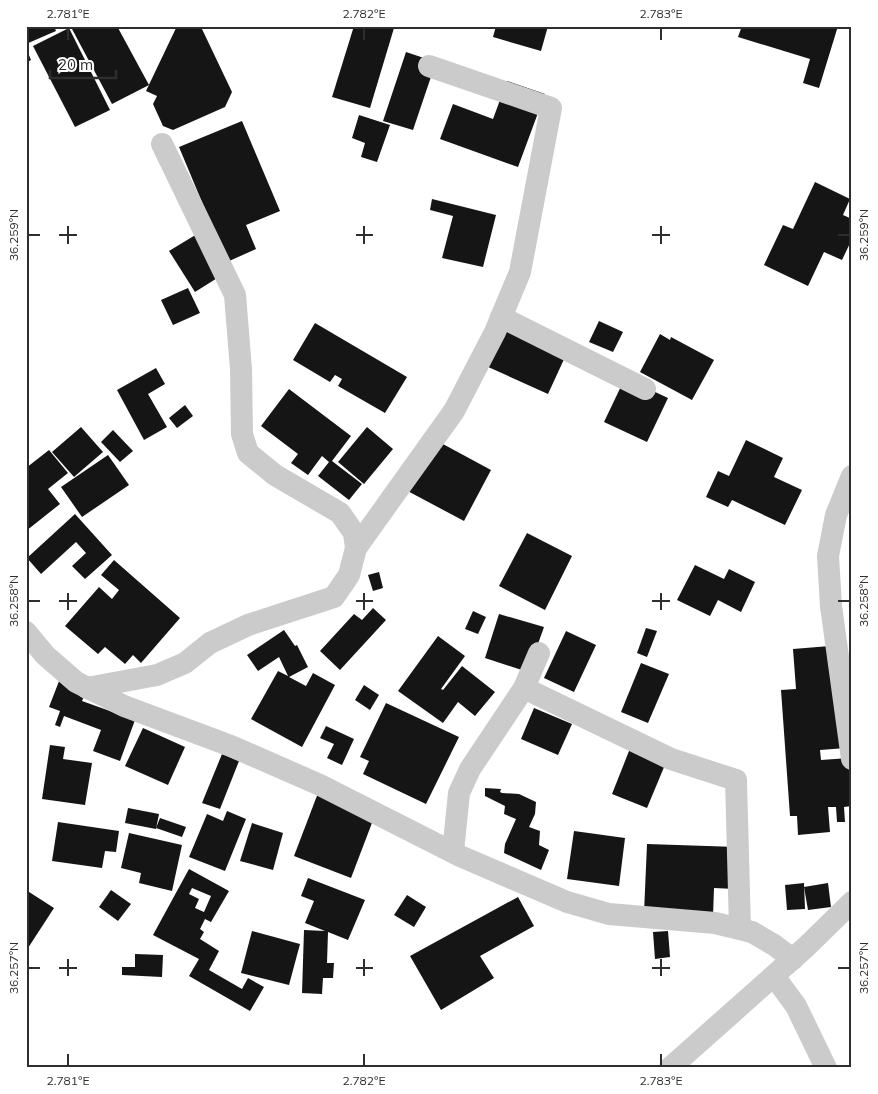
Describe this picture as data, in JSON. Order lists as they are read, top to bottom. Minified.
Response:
{"scale_bar":"20 m","coordinates":["2.781°E","2.782°E","2.783°E","36.259°N","36.258°N","36.257°N"]}
